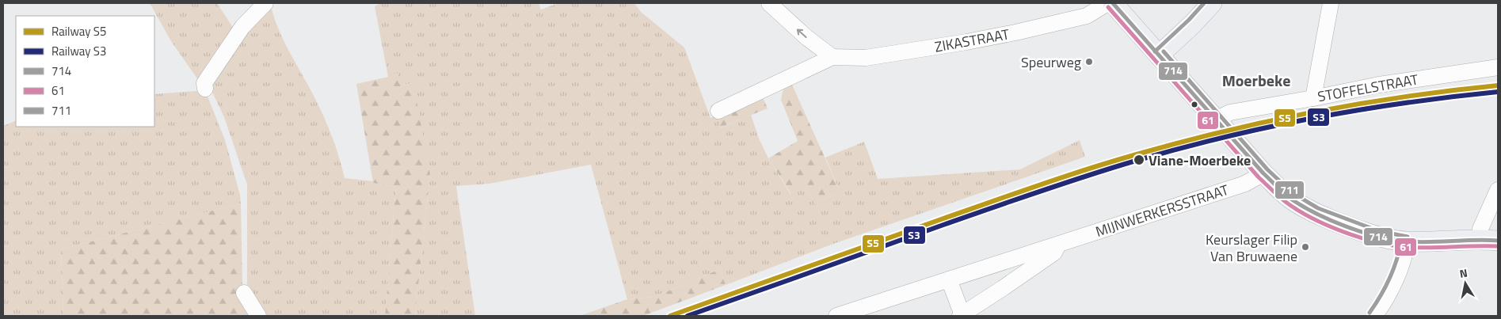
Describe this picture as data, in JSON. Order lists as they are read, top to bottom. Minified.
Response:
{"streets":{"street":["ZIKASTRAAT","STOFFELSTRAAT","MIJNWERKERSSTRAAT"]},"districts":["Moerbeke"],"places":["Speurweg","Viane-Moerbeke","Keurslager Filip Van Bruwaene"],"lines":["transit line 714","transit line 711","transit line 61","rail line S5","rail line S3"],"legend":["Railway S5","Railway S3","714","61","711"],"north":"top"}
